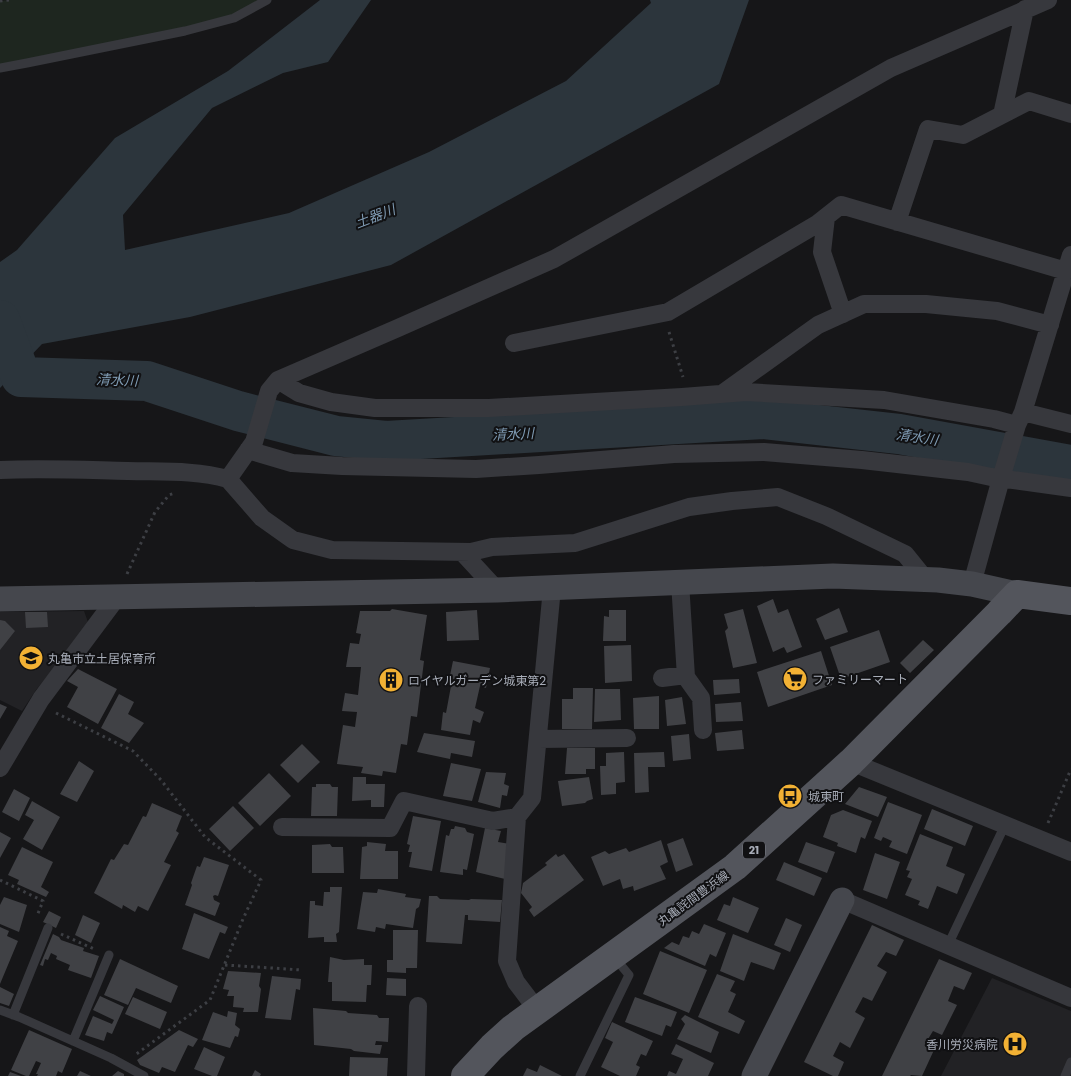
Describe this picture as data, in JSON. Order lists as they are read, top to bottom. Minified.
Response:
{"streets":{"main road":["21","丸亀詫間豊浜線"]},"water":["土器川","清水川"],"places":{"school or university":["丸亀市立土居保育所"],"supermarket":["ファミリーマート"],"building":["ロイヤルガーデン城東第2"],"bus stop":["城東町"],"hospital":["香川労災病院"]}}
